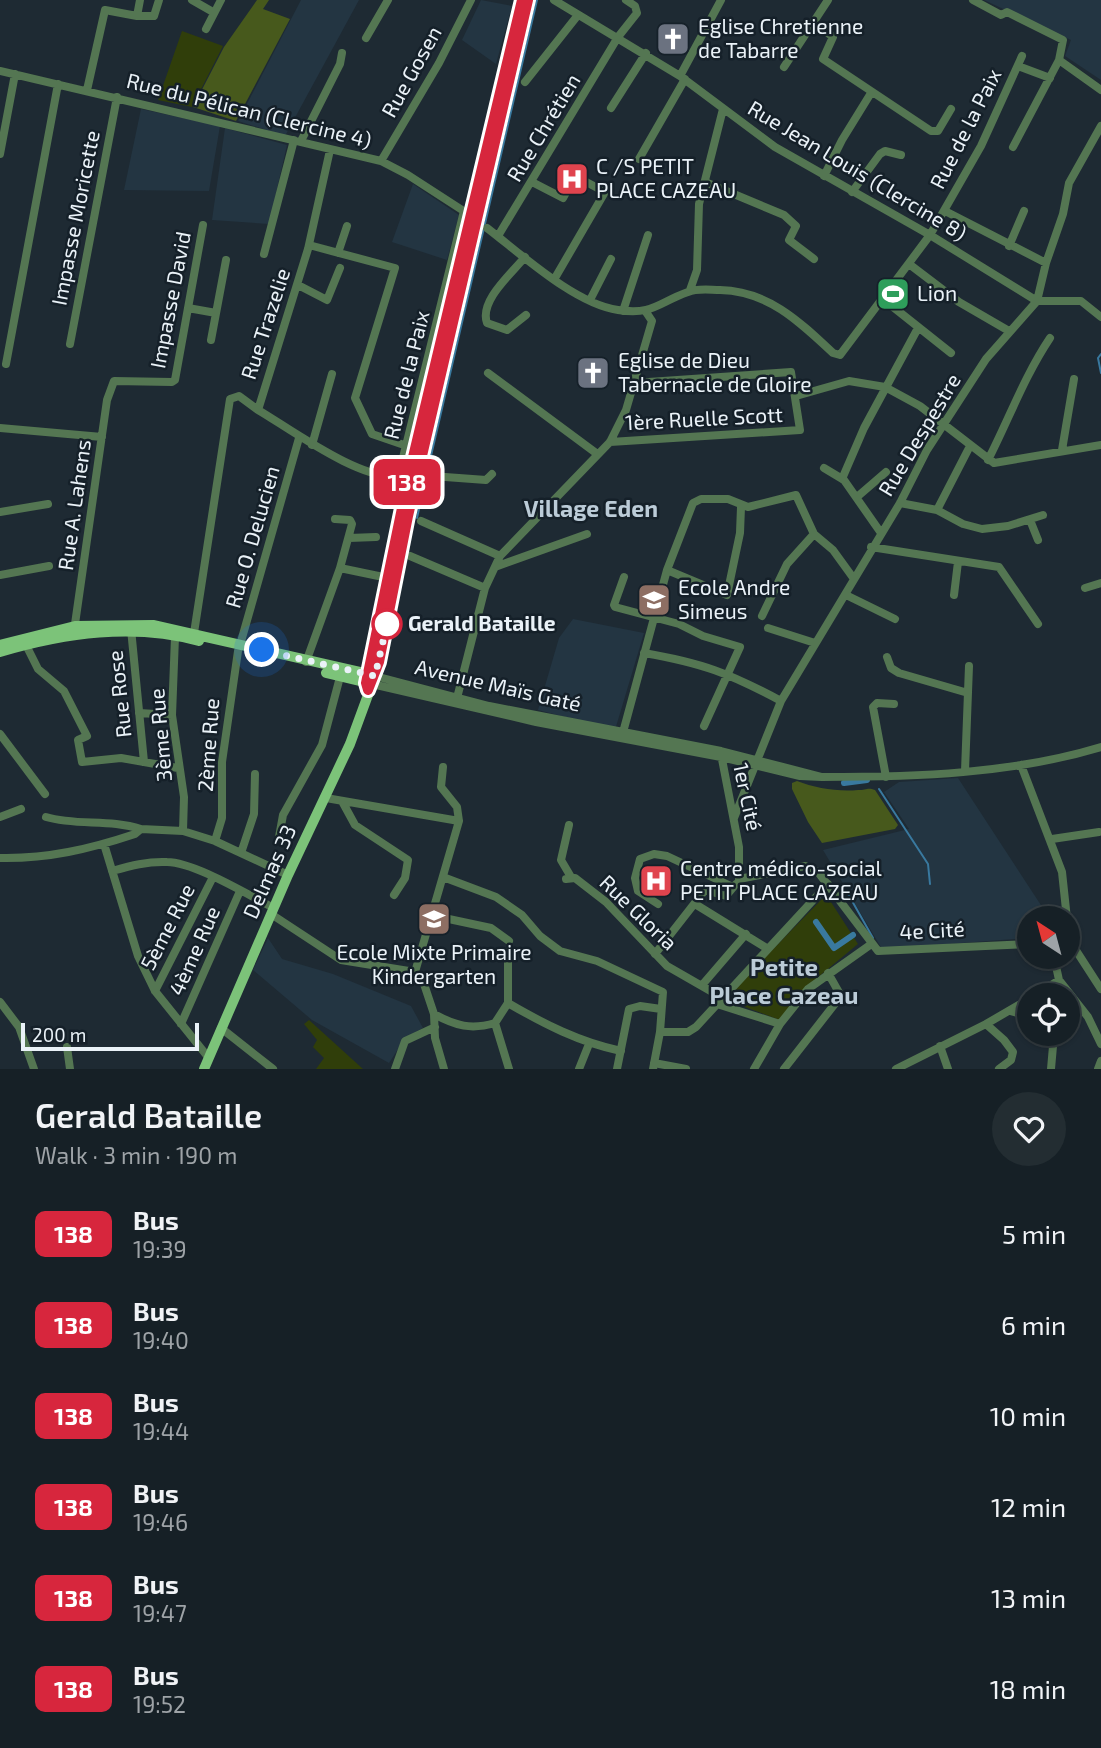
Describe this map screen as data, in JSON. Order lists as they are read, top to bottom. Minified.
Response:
{"streets":{"main road":["Avenue Maïs Gaté","Delmas 33"],"street":["Rue Gosen","Rue du Pélican (Clercine 4)","Rue Chrétien","Rue de la Paix","Rue Jean Louis (Clercine 8)","Impasse Moricette","Impasse David","Rue Trazelie","1ère Ruelle Scott","Rue Despestre","Rue A. Lahens","Rue O. Delucien","Rue Rose","3ème Rue","2ème Rue","1er Cité","Rue Gloria","5ème Rue","4e Cité","4ème Rue"]},"crossings":[["Rue Gosen","Rue du Pélican (Clercine 4)"],["Rue du Pélican (Clercine 4)","Rue de la Paix"],["Rue du Pélican (Clercine 4)","Impasse Moricette"],["Rue du Pélican (Clercine 4)","Rue Trazelie"],["Rue du Pélican (Clercine 4)","Delmas 33"],["Rue Chrétien","Rue Jean Louis (Clercine 8)"],["Rue de la Paix","Rue Jean Louis (Clercine 8)"],["Rue de la Paix","Rue Trazelie"],["Rue de la Paix","Rue O. Delucien"],["Rue de la Paix","Delmas 33"],["Rue Jean Louis (Clercine 8)","Rue Despestre"],["Impasse David","Rue A. Lahens"],["Rue Trazelie","Avenue Maïs Gaté"],["Rue Despestre","Avenue Maïs Gaté"],["Rue Despestre","1er Cité"],["Rue A. Lahens","Avenue Maïs Gaté"],["Rue O. Delucien","Avenue Maïs Gaté"],["Rue O. Delucien","2ème Rue"],["Avenue Maïs Gaté","Rue Rose"],["Avenue Maïs Gaté","3ème Rue"],["Avenue Maïs Gaté","2ème Rue"],["Avenue Maïs Gaté","1er Cité"],["Avenue Maïs Gaté","Delmas 33"]],"districts":["Village Eden","Petite Place Cazeau"],"places":{"church":["Eglise Chretienne de Tabarre","Eglise de Dieu Tabernacle de Gloire"],"hospital":["C /S PETIT PLACE CAZEAU","Centre médico-social PETIT PLACE CAZEAU"],"sports":["Lion"],"school or university":["Ecole Andre Simeus","Ecole Mixte Primaire Kindergarten"],"other":["Gerald Bataille"]},"lines":["bus line 138"],"scale_bar":"200 m","north":"top left","page":{"on_map":"138","scale":"200 m","heading":["Gerald Bataille","Walk · 3 min · 190 m"],"list":[{"mark":"138","name":"Bus","note":"19:39","value":"5 min"},{"mark":"138","name":"Bus","note":"19:40","value":"6 min"},{"mark":"138","name":"Bus","note":"19:44","value":"10 min"},{"mark":"138","name":"Bus","note":"19:46","value":"12 min"},{"mark":"138","name":"Bus","note":"19:47","value":"13 min"},{"mark":"138","name":"Bus","note":"19:52","value":"18 min"}]}}
